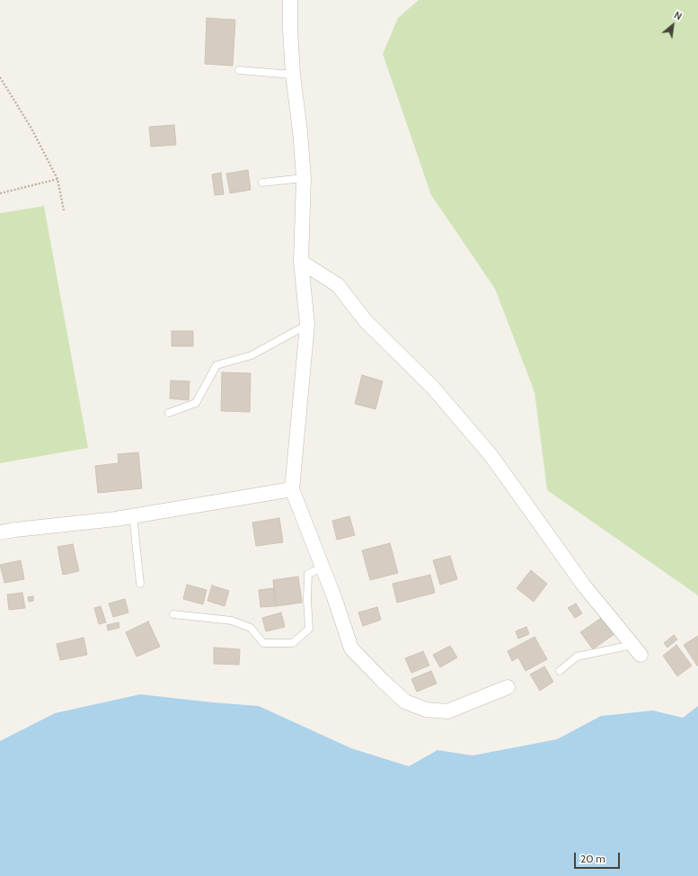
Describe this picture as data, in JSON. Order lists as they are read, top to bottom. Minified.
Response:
{"scale_bar":"20 m","north":"top right"}
